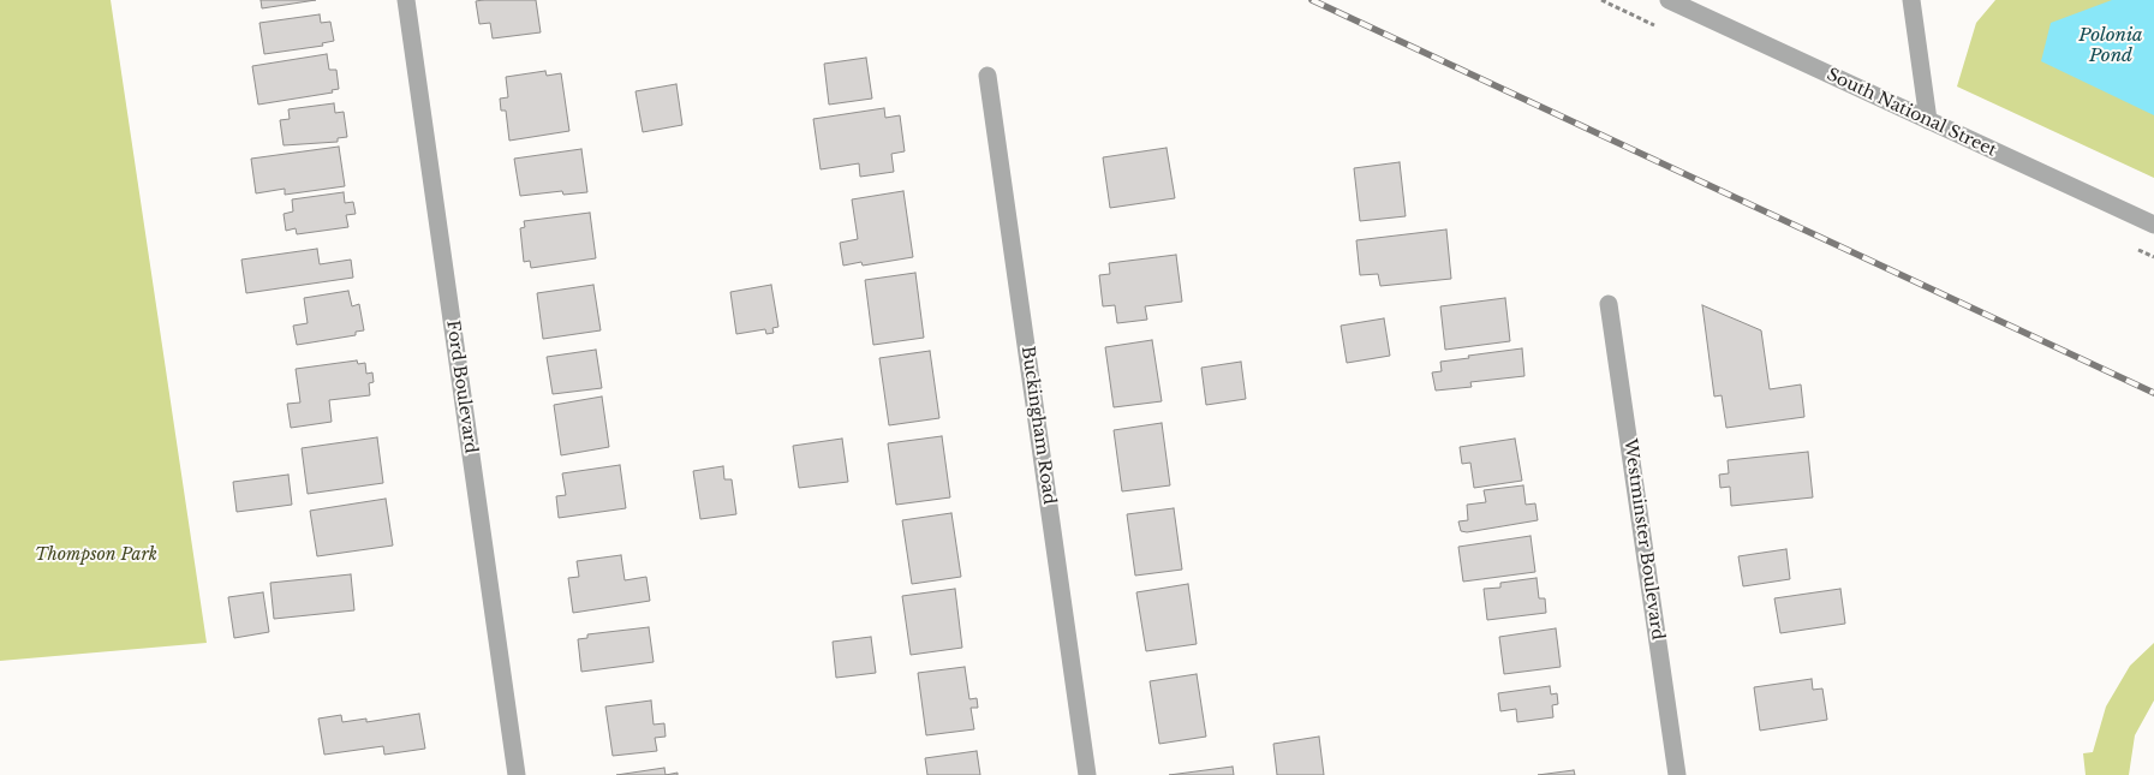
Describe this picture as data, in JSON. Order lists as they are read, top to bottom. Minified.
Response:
{"streets":{"street":["South National Street","Ford Boulevard","Buckingham Road","Westminster Boulevard"]},"water":["Polonia Pond"],"parks":["Thompson Park"]}
